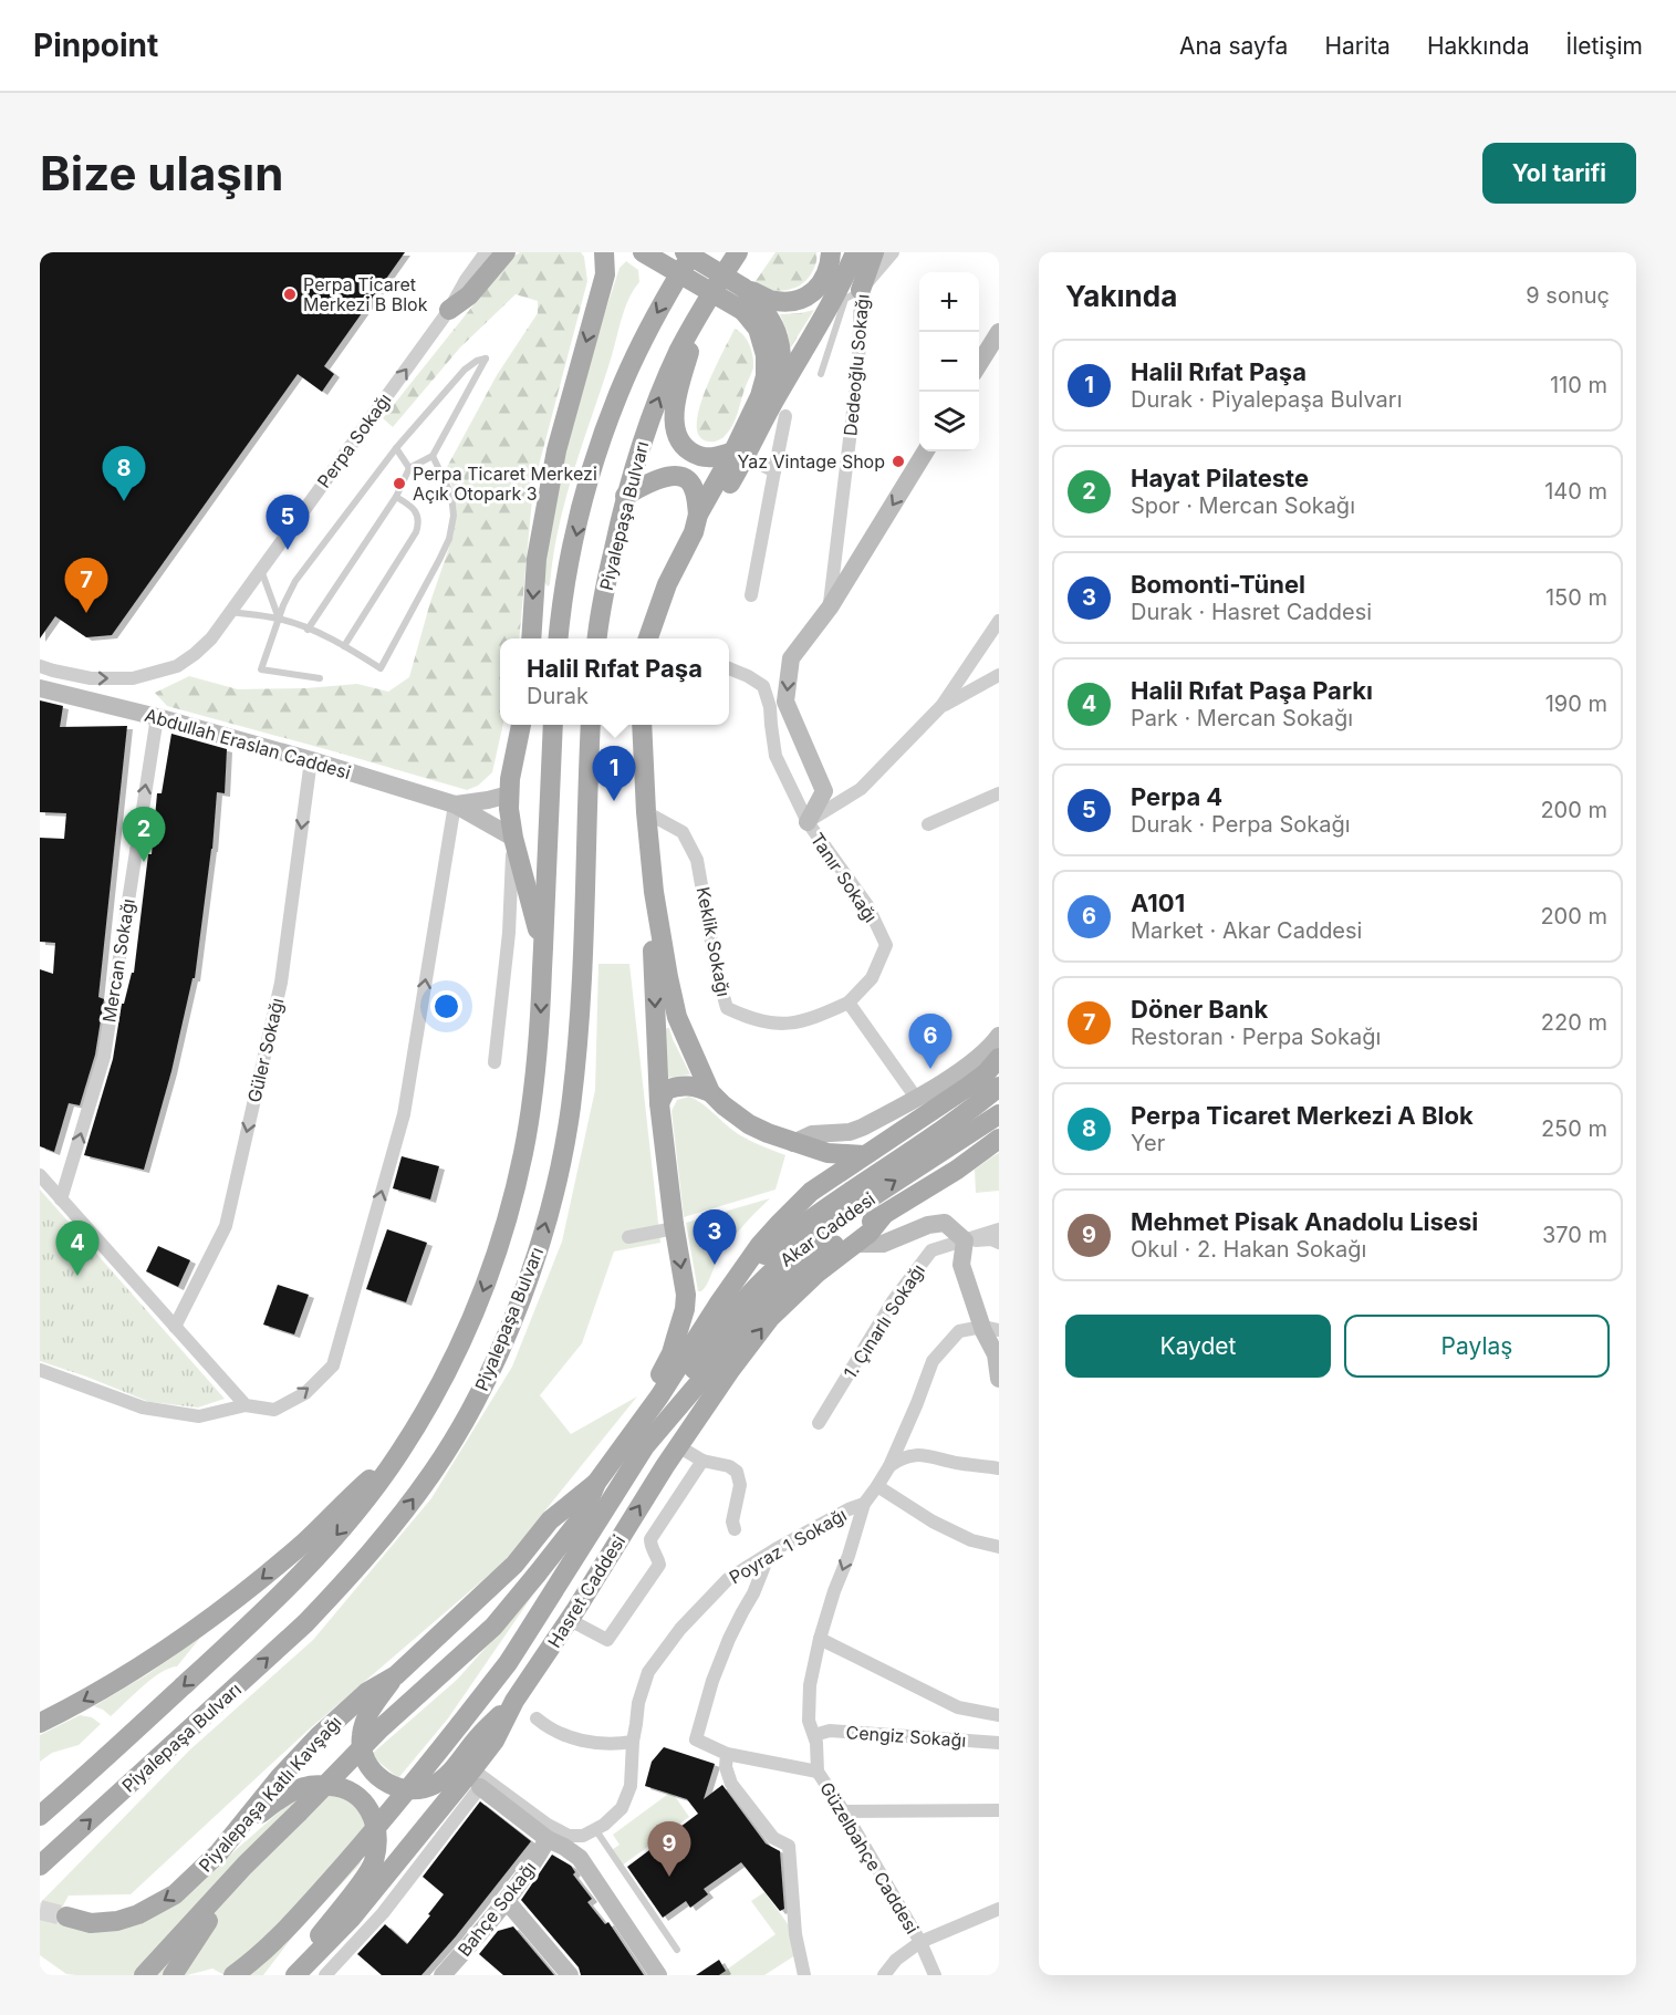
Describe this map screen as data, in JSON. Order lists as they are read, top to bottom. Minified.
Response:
{"streets":{"main road":["Piyalepaşa Bulvarı","Akar Caddesi","Hasret Caddesi","Piyalepaşa Katlı Kavşağı"],"street":["Dedeoğlu Sokağı","Perpa Sokağı","Abdullah Eraslan Caddesi","Tanır Sokağı","Keklik Sokağı","Mercan Sokağı","Güler Sokağı","1. Çınarlı Sokağı","Poyraz 1 Sokağı","Cengiz Sokağı","Güzelbahçe Caddesi","Bahçe Sokağı"]},"crossings":[["Abdullah Eraslan Caddesi","Mercan Sokağı"],["Abdullah Eraslan Caddesi","Güler Sokağı"],["Tanır Sokağı","Keklik Sokağı"],["Poyraz 1 Sokağı","Güzelbahçe Caddesi"],["Cengiz Sokağı","Güzelbahçe Caddesi"]],"one_way":["Perpa Sokağı","Mercan Sokağı","Güler Sokağı"],"places":["Perpa Ticaret Merkezi B Blok","Yaz Vintage Shop","Perpa Ticaret Merkezi Açık Otopark 3"],"page":{"header":"Pinpoint","nav":["Ana sayfa","Harita","Hakkında","İletişim"],"buttons":["Yol tarifi",["Kaydet","Paylaş"]],"title":"Bize ulaşın","heading":["Yakında","9 sonuç"],"map_buttons":["+","−"],"list":[{"mark":"1","name":"Halil Rıfat Paşa","note":"Durak · Piyalepaşa Bulvarı","value":"110 m"},{"mark":"2","name":"Hayat Pilateste","note":"Spor · Mercan Sokağı","value":"140 m"},{"mark":"3","name":"Bomonti-Tünel","note":"Durak · Hasret Caddesi","value":"150 m"},{"mark":"4","name":"Halil Rıfat Paşa Parkı","note":"Park · Mercan Sokağı","value":"190 m"},{"mark":"5","name":"Perpa 4","note":"Durak · Perpa Sokağı","value":"200 m"},{"mark":"6","name":"A101","note":"Market · Akar Caddesi","value":"200 m"},{"mark":"7","name":"Döner Bank","note":"Restoran · Perpa Sokağı","value":"220 m"},{"mark":"8","name":"Perpa Ticaret Merkezi A Blok","note":"Yer","value":"250 m"},{"mark":"9","name":"Mehmet Pisak Anadolu Lisesi","note":"Okul · 2. Hakan Sokağı","value":"370 m"}],"pins":["8","5","7","1","2","6","3","4","9"],"popup":["Halil Rıfat Paşa","Durak"]}}
